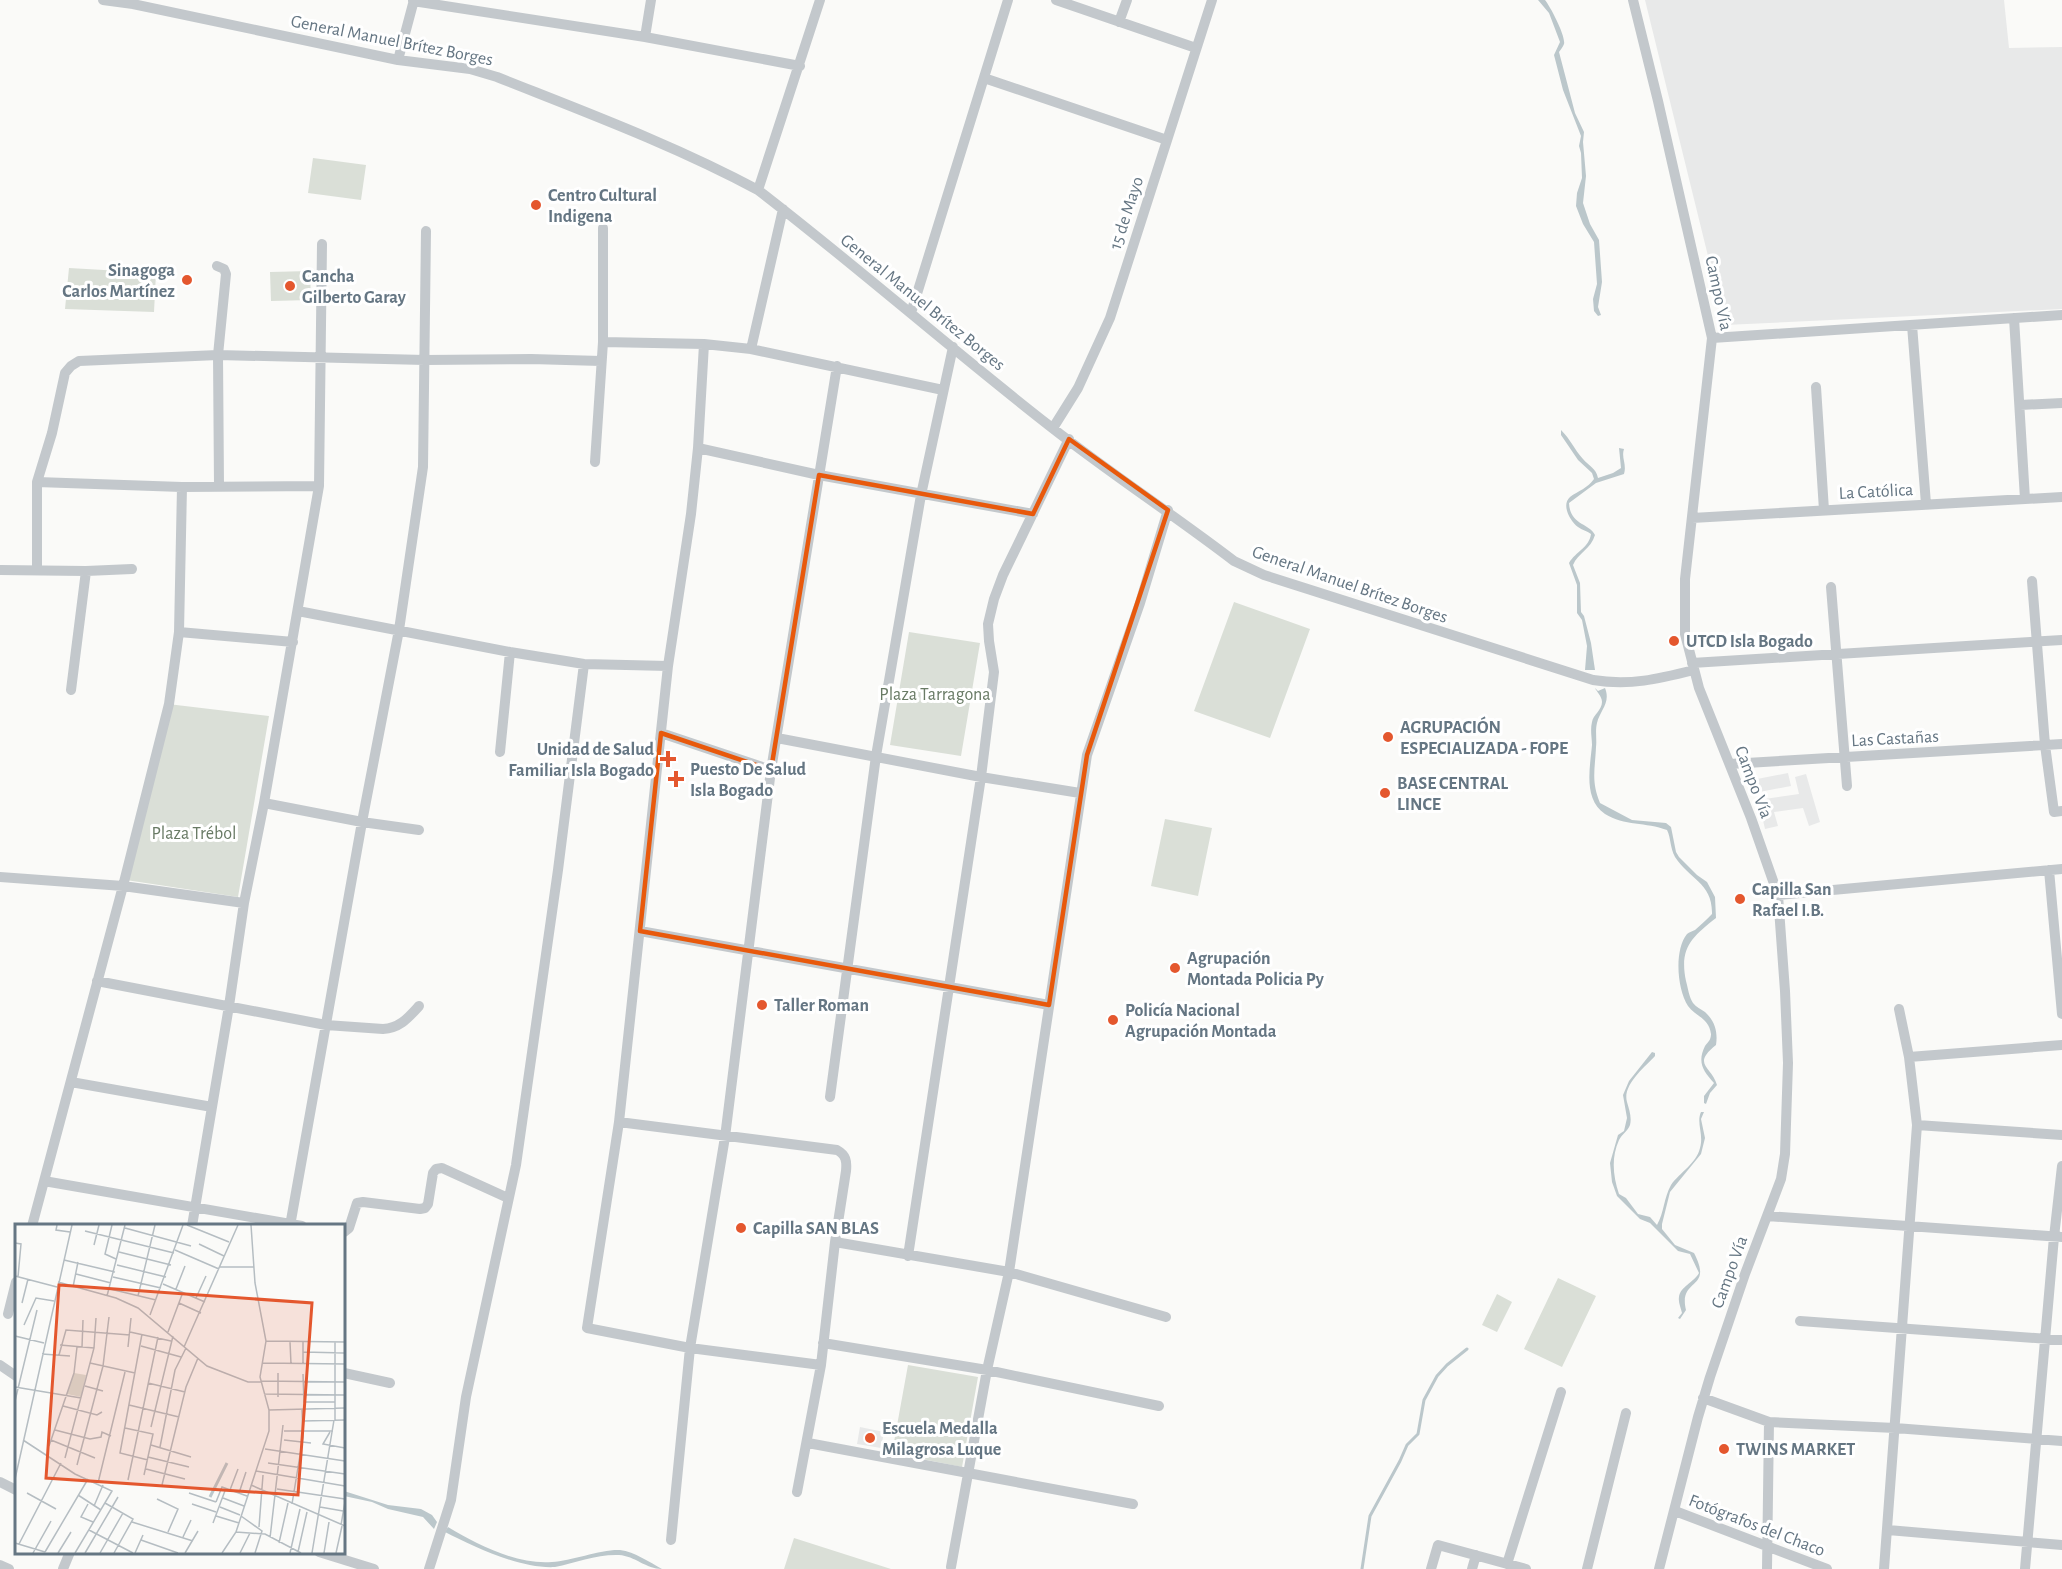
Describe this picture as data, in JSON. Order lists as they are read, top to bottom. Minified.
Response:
{"streets":{"street":["General Manuel Brítez Borges","15 de Mayo","Campo Vía","La Católica","Las Castañas","Fotógrafos del Chaco"]},"crossings":[["General Manuel Brítez Borges","15 de Mayo"],["General Manuel Brítez Borges","Campo Vía"],["Campo Vía","La Católica"],["Campo Vía","Las Castañas"],["Campo Vía","Fotógrafos del Chaco"]],"parks":["Plaza Tarragona","Plaza Trébol"],"places":{"other":["Centro Cultural Indigena","Sinagoga Carlos Martínez","Cancha Gilberto Garay","UTCD Isla Bogado","AGRUPACIÓN ESPECIALIZADA - FOPE","BASE CENTRAL LINCE","Capilla San Rafael I.B.","Agrupación Montada Policia Py","Taller Roman","Policía Nacional Agrupación Montada","Capilla SAN BLAS","Escuela Medalla Milagrosa Luque","TWINS MARKET"],"health":["Unidad de Salud Familiar Isla Bogado","Puesto De Salud Isla Bogado"]}}
